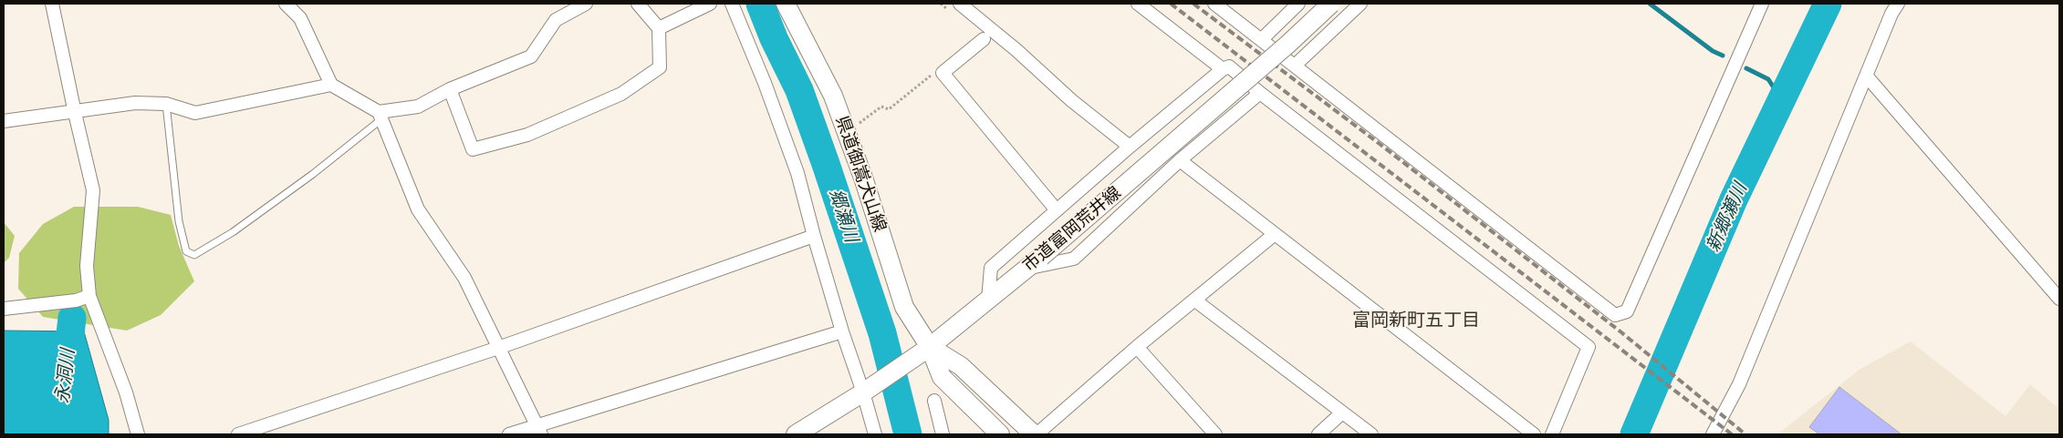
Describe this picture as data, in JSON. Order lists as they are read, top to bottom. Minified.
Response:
{"streets":{"street":["県道御嵩犬山線","市道富岡荒井線"]},"crossings":[["県道御嵩犬山線","市道富岡荒井線"]],"districts":["富岡新町五丁目"],"water":["郷瀬川","新郷瀬川","永洞川"]}
